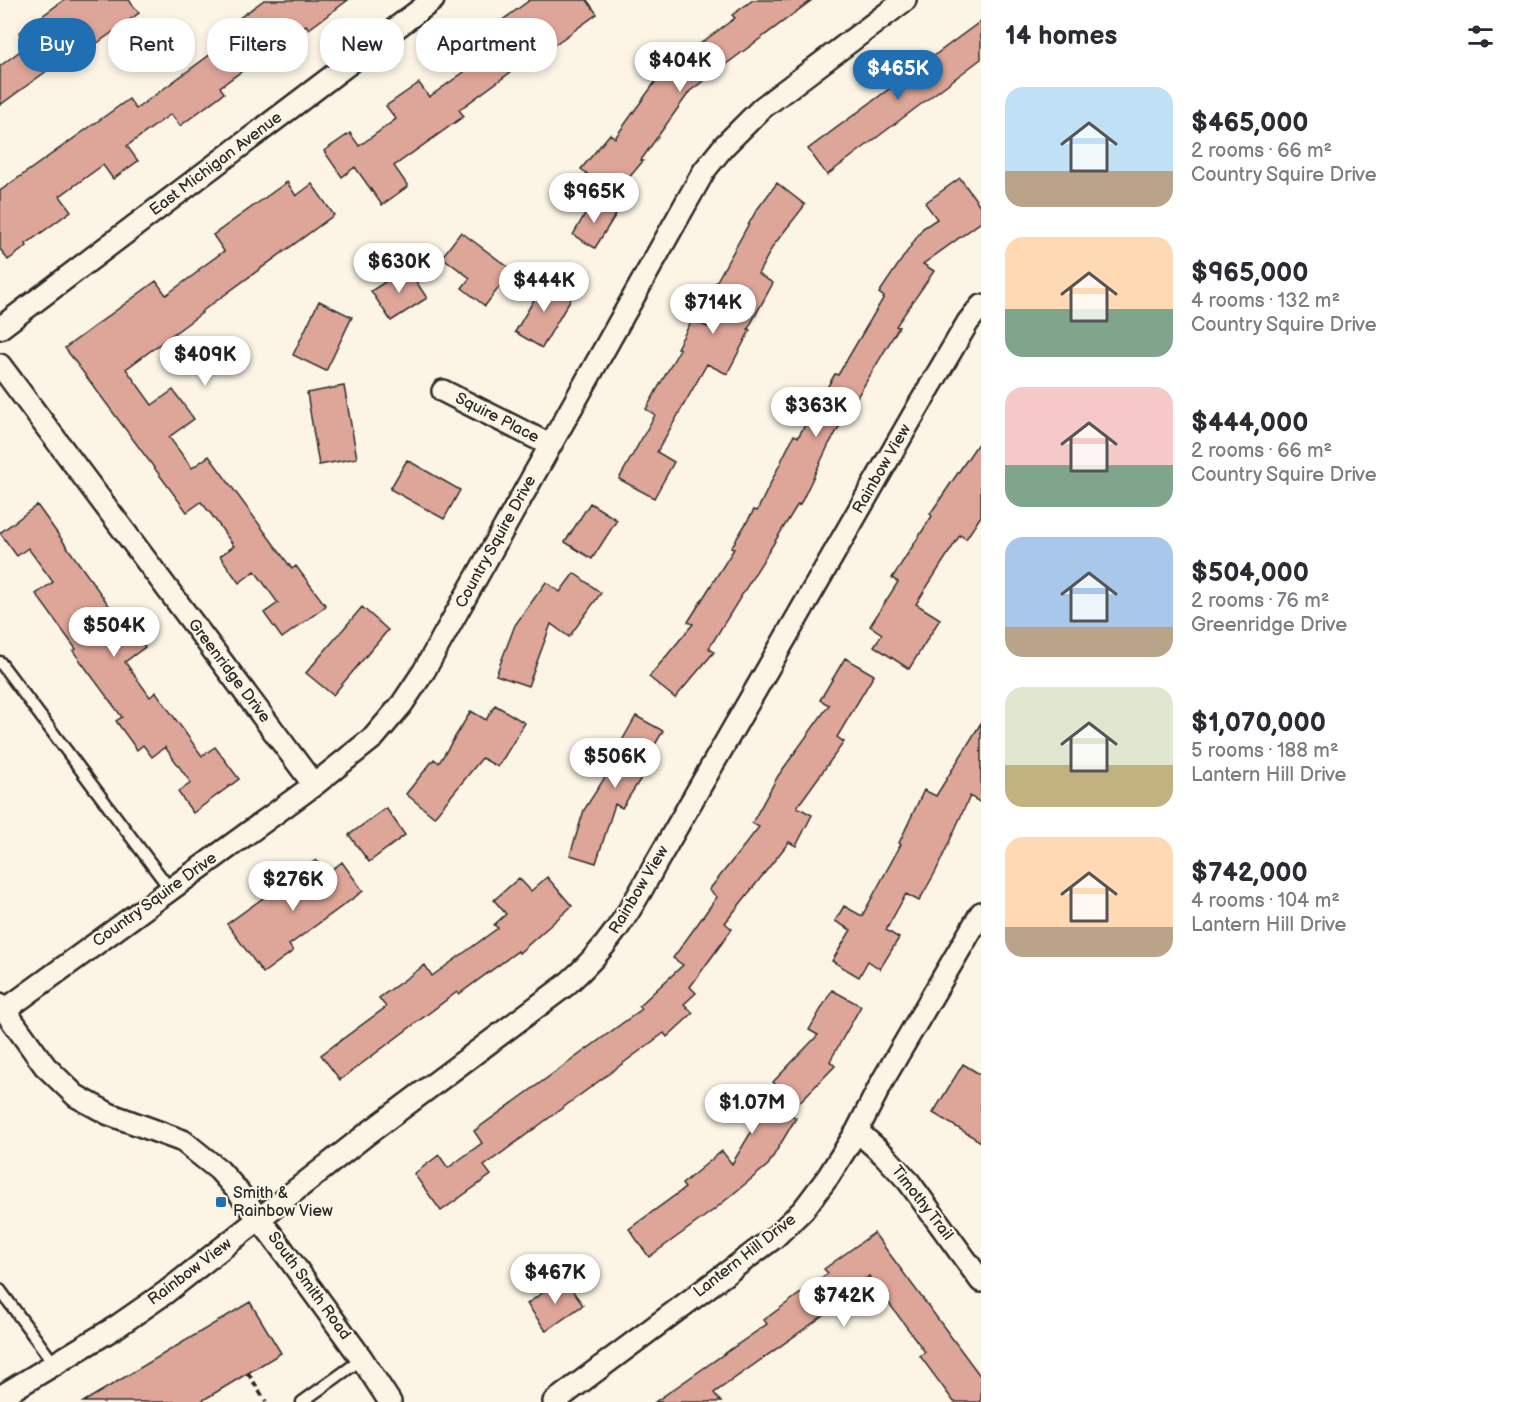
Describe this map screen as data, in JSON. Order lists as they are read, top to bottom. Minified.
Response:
{"streets":{"street":["East Michigan Avenue","Squire Place","Rainbow View","Country Squire Drive","Greenridge Drive","Timothy Trail","Lantern Hill Drive","South Smith Road"]},"crossings":[["Squire Place","Country Squire Drive"],["Rainbow View","South Smith Road"],["Country Squire Drive","Greenridge Drive"],["Country Squire Drive","South Smith Road"],["Timothy Trail","Lantern Hill Drive"]],"places":{"transit":["Smith & Rainbow View"]},"page":{"heading":"14 homes","chip":["Buy","Rent","Filters","New","Apartment"],"price":["$404K","$465K","$965K","$630K","$444K","$714K","$409K","$363K","$504K","$506K","$276K","$1.07M","$467K","$742K"],"list":[{"name":"$465,000","note":"2 rooms · 66 m² · Country Squire Drive"},{"name":"$965,000","note":"4 rooms · 132 m² · Country Squire Drive"},{"name":"$444,000","note":"2 rooms · 66 m² · Country Squire Drive"},{"name":"$504,000","note":"2 rooms · 76 m² · Greenridge Drive"},{"name":"$1,070,000","note":"5 rooms · 188 m² · Lantern Hill Drive"},{"name":"$742,000","note":"4 rooms · 104 m² · Lantern Hill Drive"}]}}
